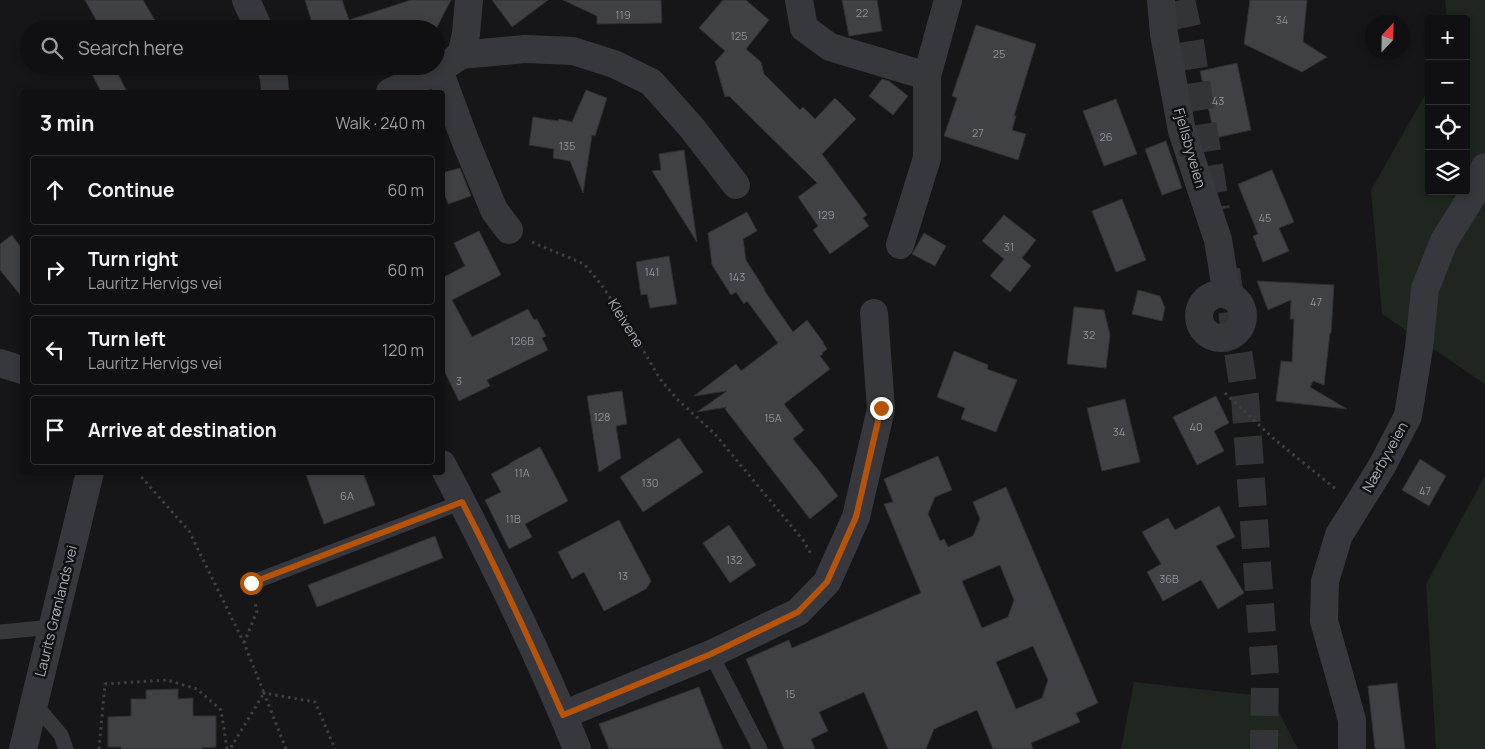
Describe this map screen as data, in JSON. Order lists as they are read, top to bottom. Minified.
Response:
{"streets":{"street":["Fjellsbyveien","Nærbyveien","Laurits Grønlands vei"],"path":["Kleivene"]},"house_numbers":["22","119","34","125","25","43","27","26","135","129","45","31","141","143","47","32","126B","3","128","15A","40","34","11A","130","47","6A","11B","132","13","36B","15"],"north":"top","page":{"map_buttons":["+","−"],"search":"Search here","heading":["3 min","Walk · 240 m"],"list":[["Continue","60 m"],["Turn right","Lauritz Hervigs vei","60 m"],["Turn left","Lauritz Hervigs vei","120 m"],"Arrive at destination"]}}
